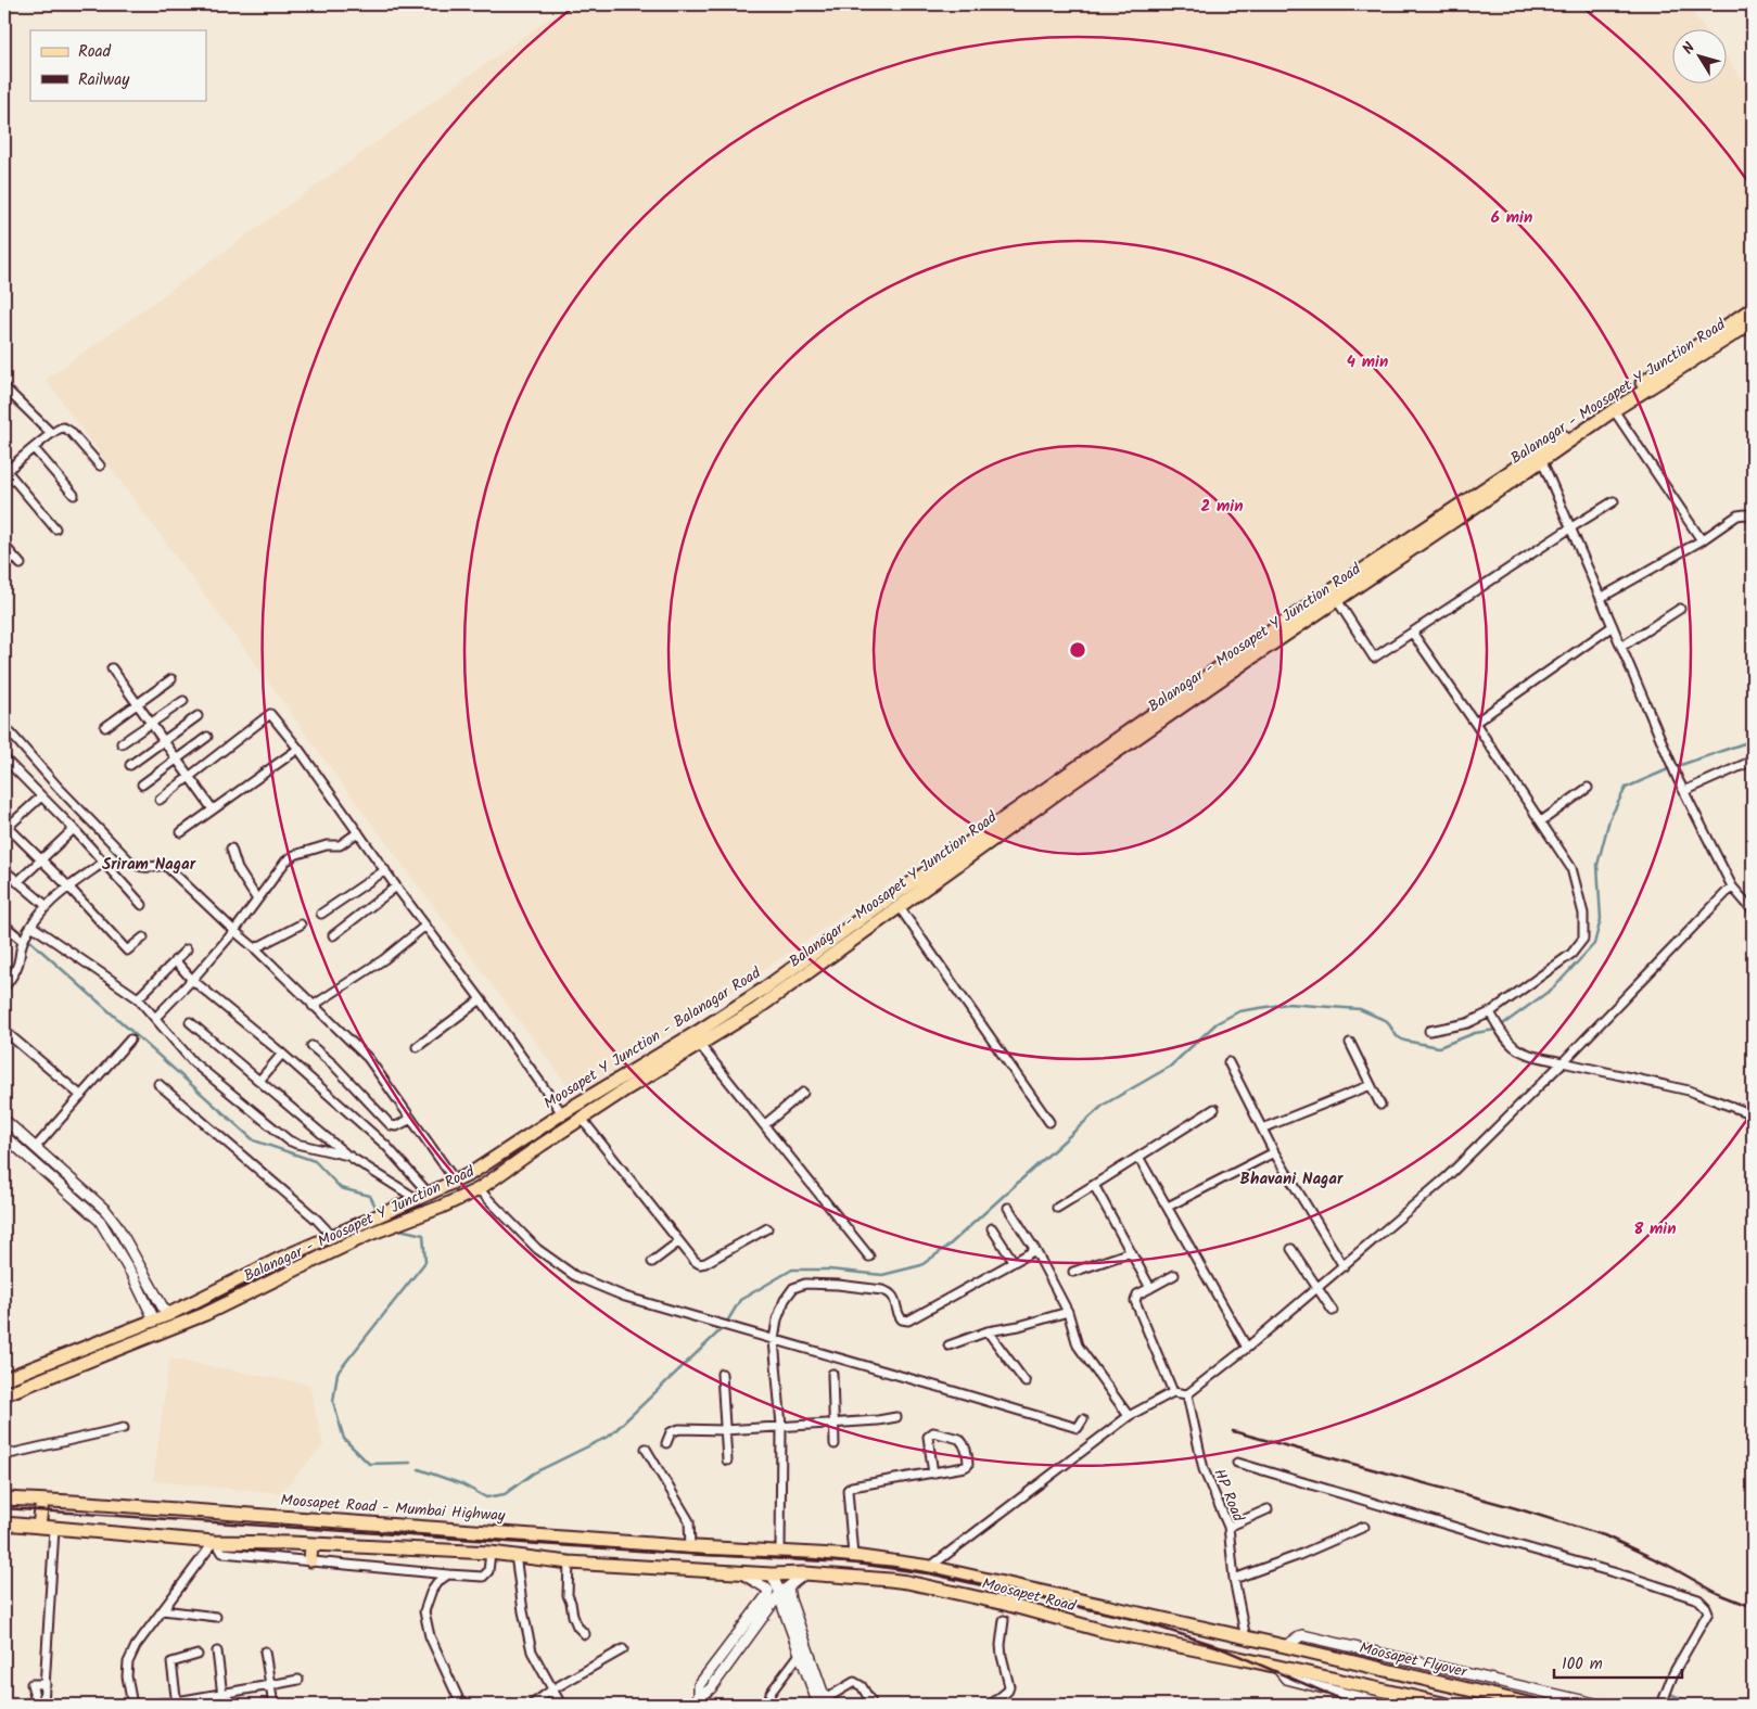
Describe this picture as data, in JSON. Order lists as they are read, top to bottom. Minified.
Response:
{"streets":{"main road":["Balanagar - Moosapet Y Junction Road","Moosapet Y Junction - Balanagar Road","Moosapet Road - Mumbai Highway","Moosapet Road","Moosapet Flyover"],"street":["HP Road"]},"crossings":[["HP Road","Moosapet Road"],["Moosapet Road - Mumbai Highway","Moosapet Road"],["Moosapet Road","Moosapet Flyover"]],"districts":["Sriram Nagar","Bhavani Nagar"],"legend":["Road","Railway"],"scale_bar":"100 m","north":"top left","rings":["6 min","4 min","2 min","8 min"]}
